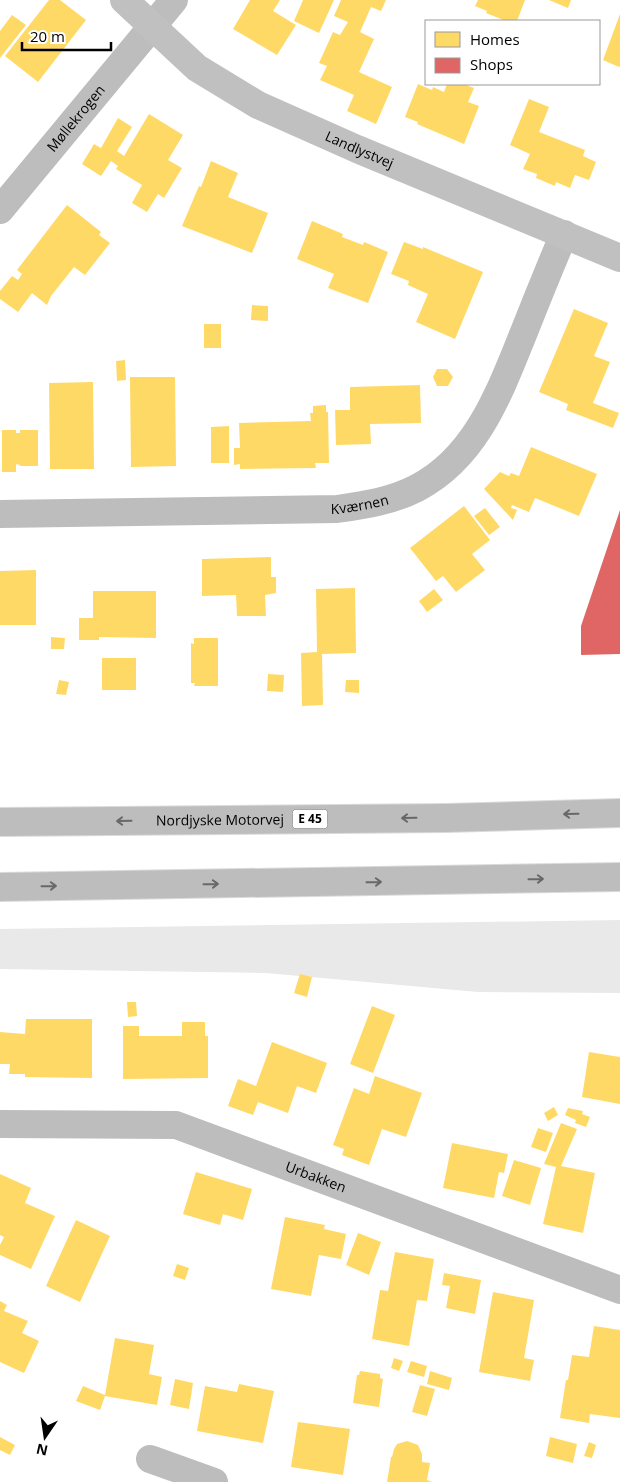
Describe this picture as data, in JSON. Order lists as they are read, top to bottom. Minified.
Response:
{"streets":{"main road":["Møllekrogen","Kværnen","E 45","Nordjyske Motorvej","Urbakken"],"street":["Landlystvej"]},"crossings":[["Møllekrogen","Landlystvej"],["Landlystvej","Kværnen"]],"legend":["Homes","Shops"],"scale_bar":"20 m","north":"bottom"}
